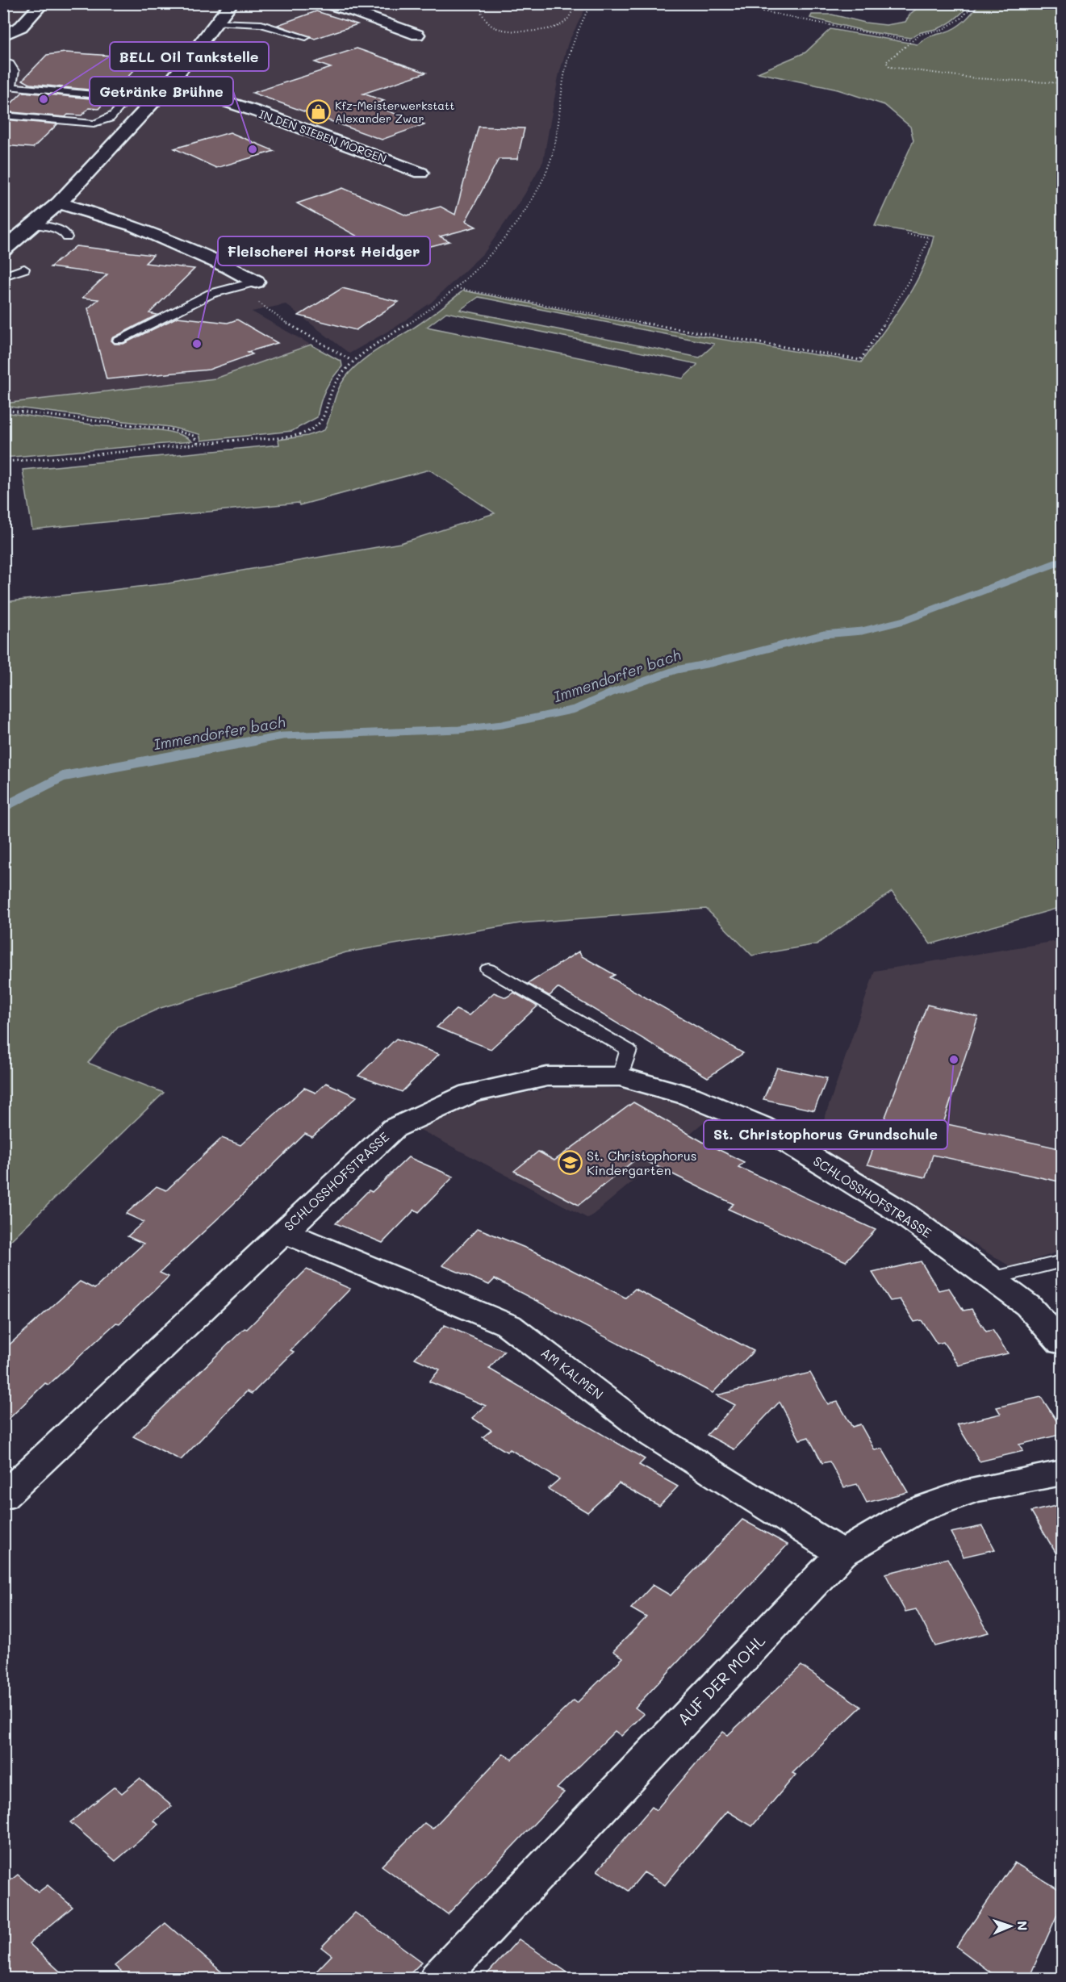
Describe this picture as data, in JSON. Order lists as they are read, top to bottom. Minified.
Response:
{"streets":{"street":["IN DEN SIEBEN MORGEN","SCHLOSSHOFSTRASSE","AM KALMEN","AUF DER MOHL"]},"crossings":[["SCHLOSSHOFSTRASSE","AM KALMEN"],["AM KALMEN","AUF DER MOHL"]],"water":["Immendorfer bach"],"places":{"other":["BELL Oil Tankstelle","Getränke Brühne","Fleischerei Horst Heidger","St. Christophorus Grundschule"],"shop":["Kfz-Meisterwerkstatt Alexander Zwar"],"school or university":["St. Christophorus Kindergarten"]},"north":"right"}
